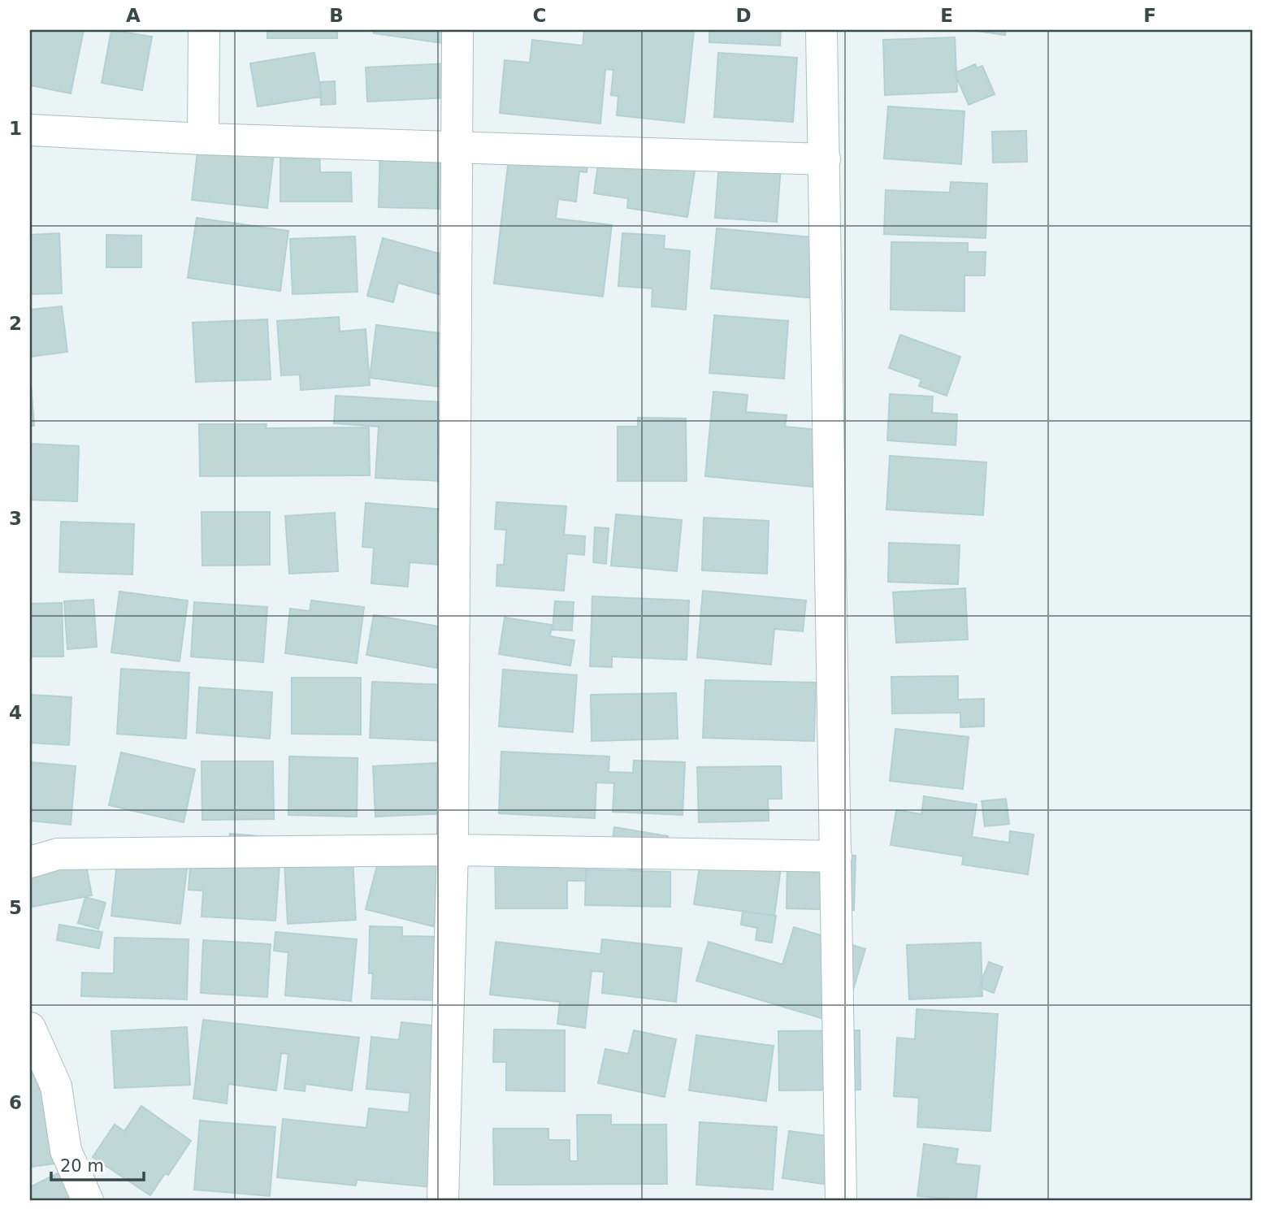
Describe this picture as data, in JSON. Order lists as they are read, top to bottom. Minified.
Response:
{"scale_bar":"20 m","grid":{"columns":["A","B","C","D","E","F"],"rows":["1","2","3","4","5","6"]}}
